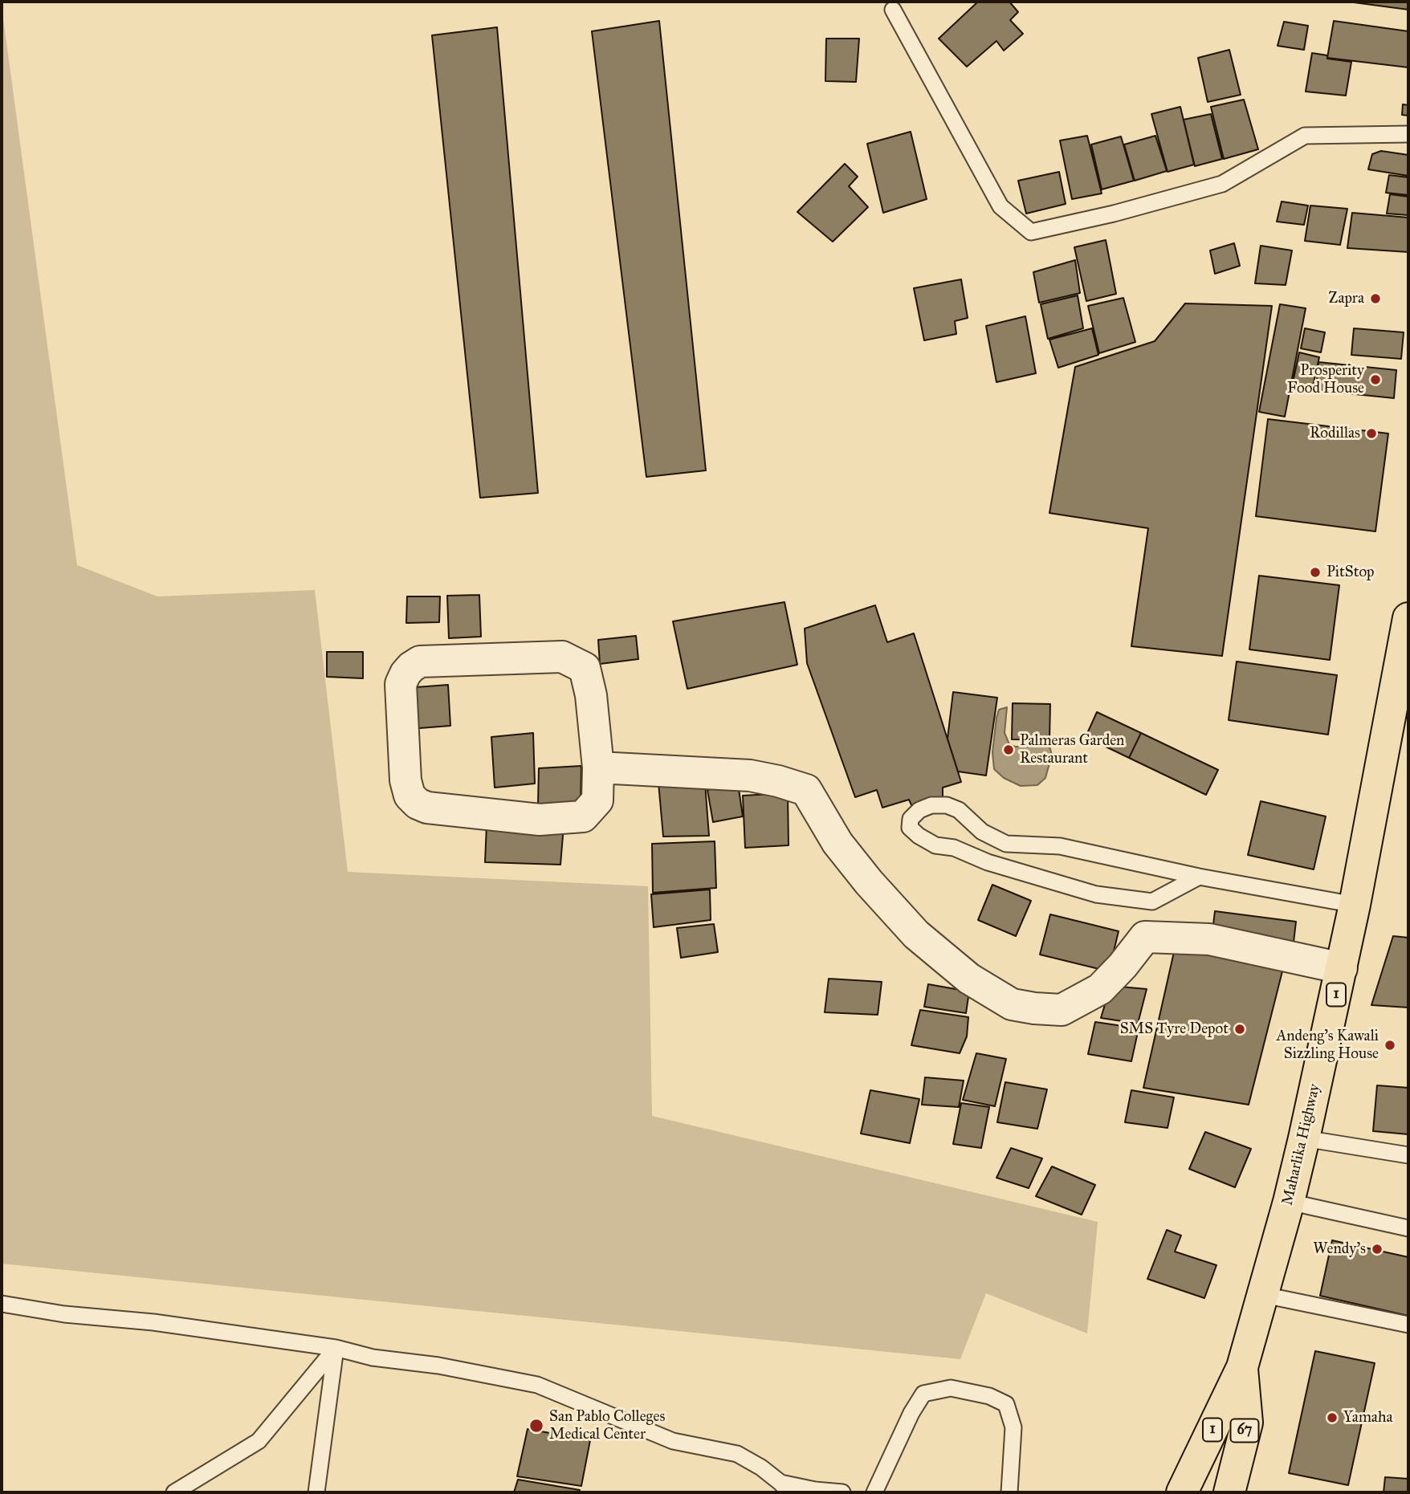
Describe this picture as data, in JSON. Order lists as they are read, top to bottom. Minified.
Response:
{"streets":{"main road":["1","Maharlika Highway","67"]},"crossings":[["Maharlika Highway","67"]],"places":["Zapra","Prosperity Food House","Rodillas","PitStop","Palmeras Garden Restaurant","SMS Tyre Depot","Andeng’s Kawali Sizzling House","Wendy's","Yamaha","San Pablo Colleges Medical Center"]}
